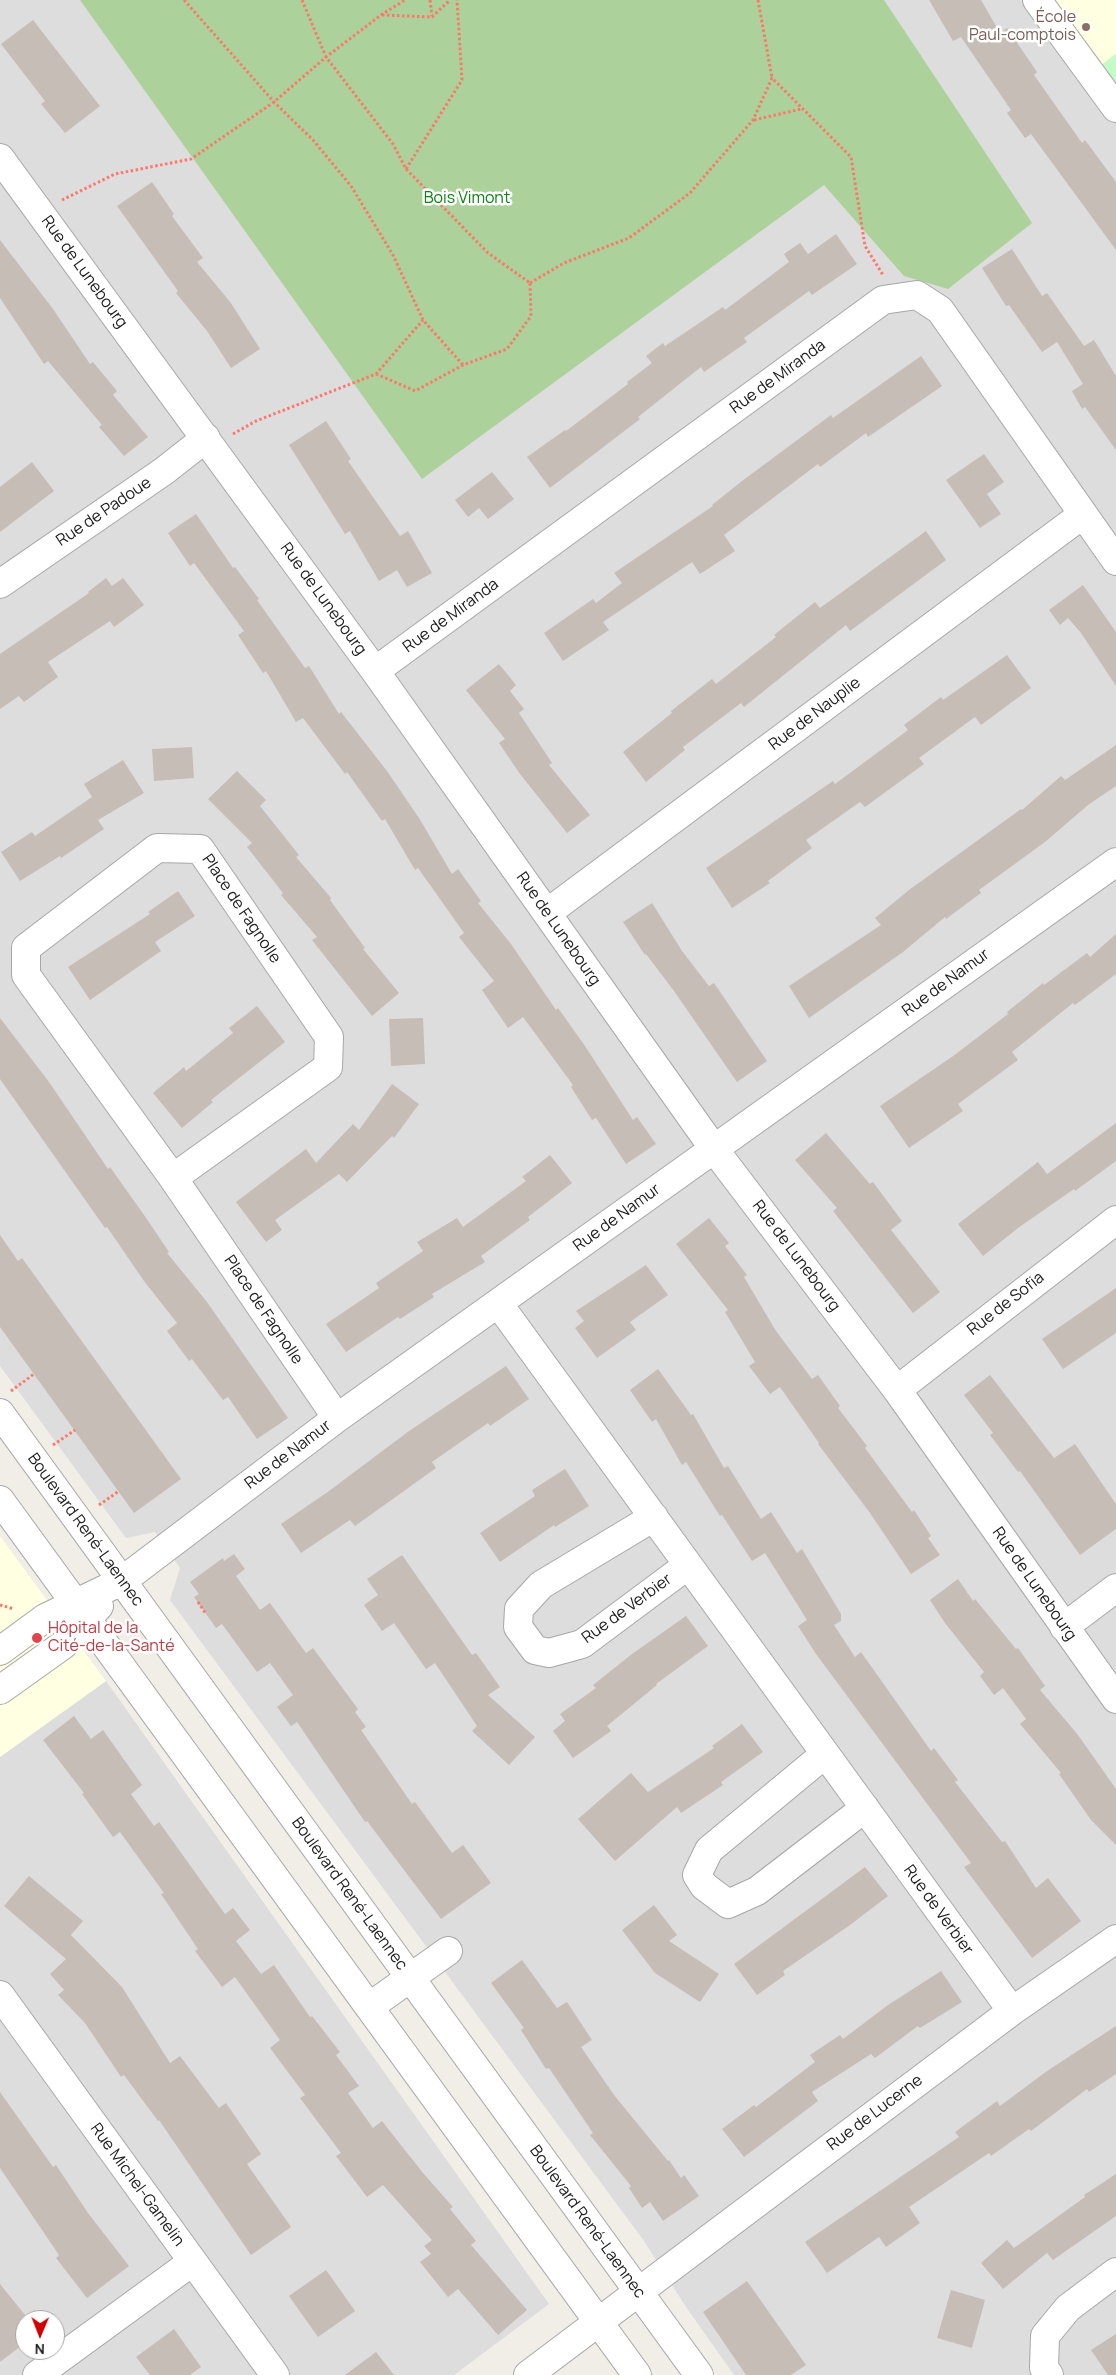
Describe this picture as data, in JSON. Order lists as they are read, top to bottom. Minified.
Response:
{"streets":{"street":["Rue de Lunebourg","Rue de Miranda","Rue de Padoue","Rue de Nauplie","Place de Fagnolle","Rue de Namur","Rue de Sofia","Boulevard René-Laennec","Rue de Verbier","Rue de Lucerne","Rue Michel-Gamelin"]},"crossings":[["Rue de Lunebourg","Rue de Miranda"],["Rue de Lunebourg","Rue de Padoue"],["Rue de Lunebourg","Rue de Nauplie"],["Rue de Lunebourg","Rue de Namur"],["Rue de Lunebourg","Rue de Sofia"],["Rue de Miranda","Rue de Nauplie"],["Place de Fagnolle","Rue de Namur"],["Rue de Namur","Boulevard René-Laennec"],["Rue de Namur","Rue de Verbier"],["Boulevard René-Laennec","Rue de Lucerne"],["Rue de Verbier","Rue de Lucerne"]],"parks":["Bois Vimont"],"places":["École Paul-comptois","Hôpital de la Cité-de-la-Santé"],"north":"bottom"}
